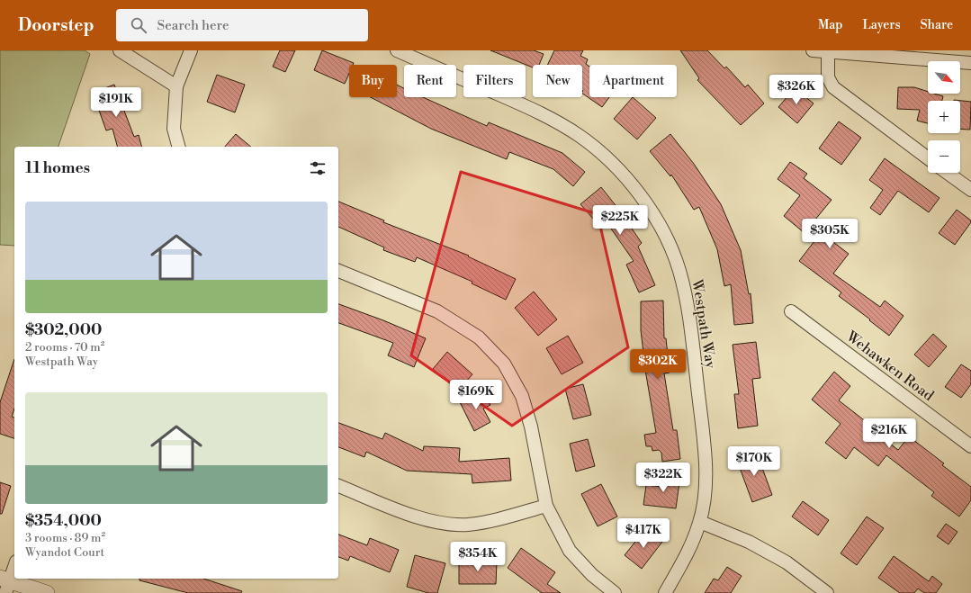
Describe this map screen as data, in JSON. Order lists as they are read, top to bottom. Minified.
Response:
{"streets":{"street":["Westpath Way","Wehawken Road"]},"north":"bottom right","page":{"header":"Doorstep","search":"Search here","nav":["Map","Layers","Share"],"map_buttons":["+","−"],"chip":["Buy","Rent","Filters","New","Apartment"],"price":["$326K","$191K","$225K","$305K","$302K","$169K","$216K","$170K","$322K","$417K","$354K"],"heading":"11 homes","list":[{"name":"$302,000","note":"2 rooms · 70 m² · Westpath Way"},{"name":"$354,000","note":"3 rooms · 89 m² · Wyandot Court"}]}}
